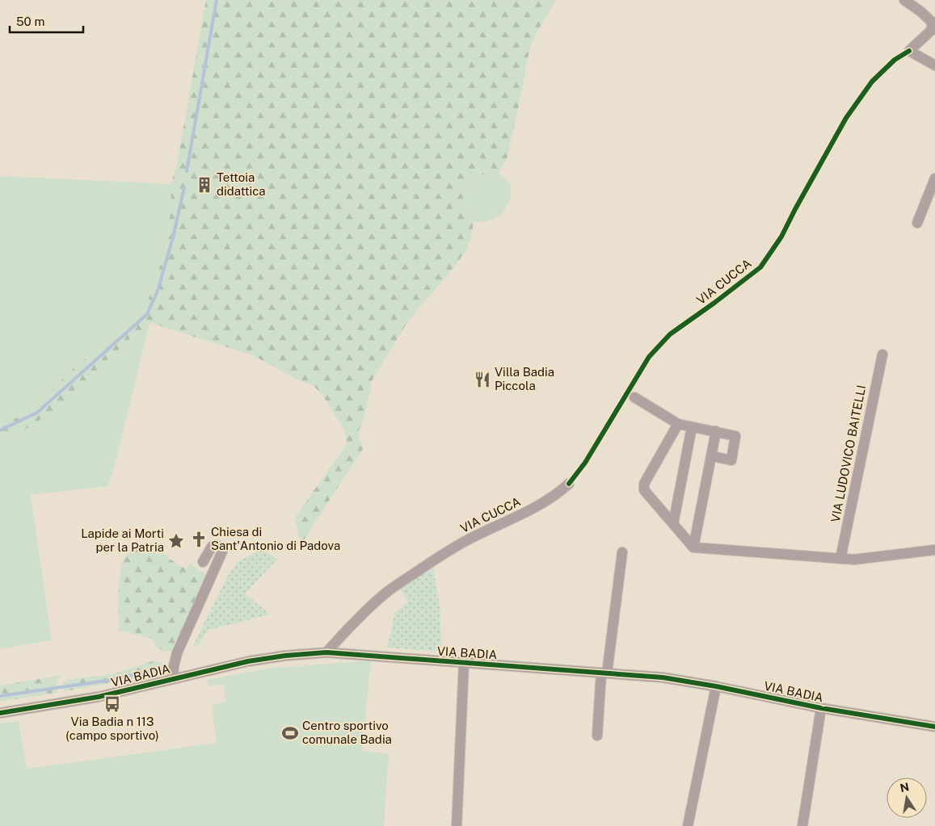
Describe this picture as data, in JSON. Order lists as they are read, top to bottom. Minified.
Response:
{"streets":{"street":["VIA CUCCA","VIA LUDOVICO BAITELLI","VIA BADIA"]},"crossings":[["VIA CUCCA","VIA BADIA"]],"places":{"building":["Tettoia didattica"],"restaurant":["Villa Badia Piccola"],"church":["Chiesa di Sant'Antonio di Padova"],"place":["Lapide ai Morti per la Patria"],"bus stop":["Via Badia n 113 (campo sportivo)"],"sports":["Centro sportivo comunale Badia"]},"scale_bar":"50 m","north":"top"}
